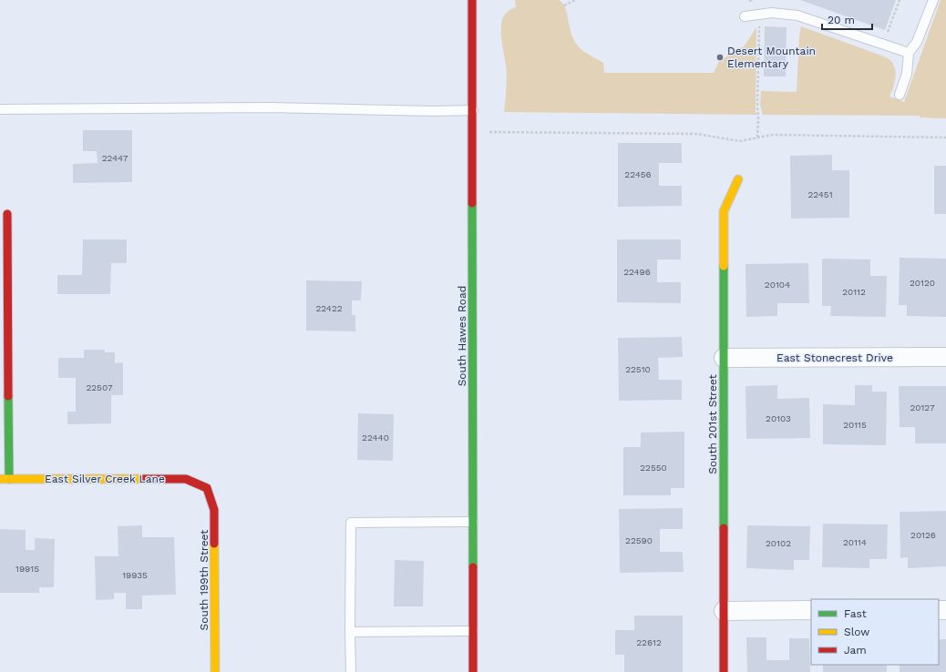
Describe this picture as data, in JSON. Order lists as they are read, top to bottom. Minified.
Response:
{"streets":{"street":["South Hawes Road","East Stonecrest Drive","South 201st Street","East Silver Creek Lane","South 199th Street"]},"crossings":[["East Stonecrest Drive","South 201st Street"],["East Silver Creek Lane","South 199th Street"]],"places":["Desert Mountain Elementary"],"house_numbers":["22447","22456","22451","22496","20120","20104","20112","22422","22510","22507","20127","20103","20115","22440","22550","20126","22590","20114","20102","19915","19935","22612"],"legend":["Fast","Slow","Jam"],"scale_bar":"20 m"}
